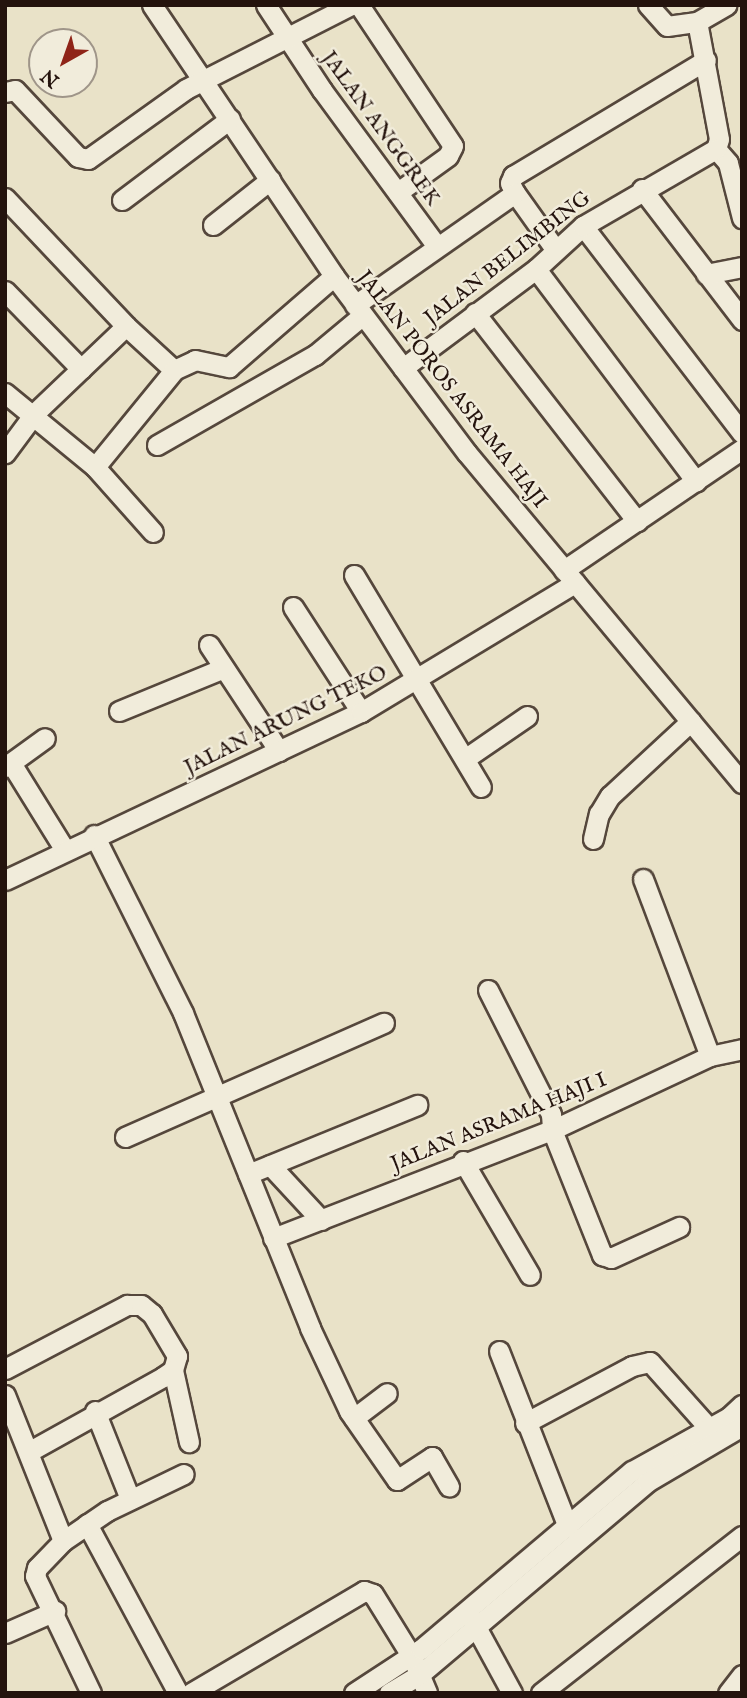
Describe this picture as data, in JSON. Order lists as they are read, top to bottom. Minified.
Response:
{"streets":{"street":["JALAN ANGGREK","JALAN BELIMBING","JALAN POROS ASRAMA HAJI","JALAN ARUNG TEKO","JALAN ASRAMA HAJI I"]},"crossings":[["JALAN BELIMBING","JALAN POROS ASRAMA HAJI"],["JALAN POROS ASRAMA HAJI","JALAN ARUNG TEKO"]],"north":"bottom left"}
